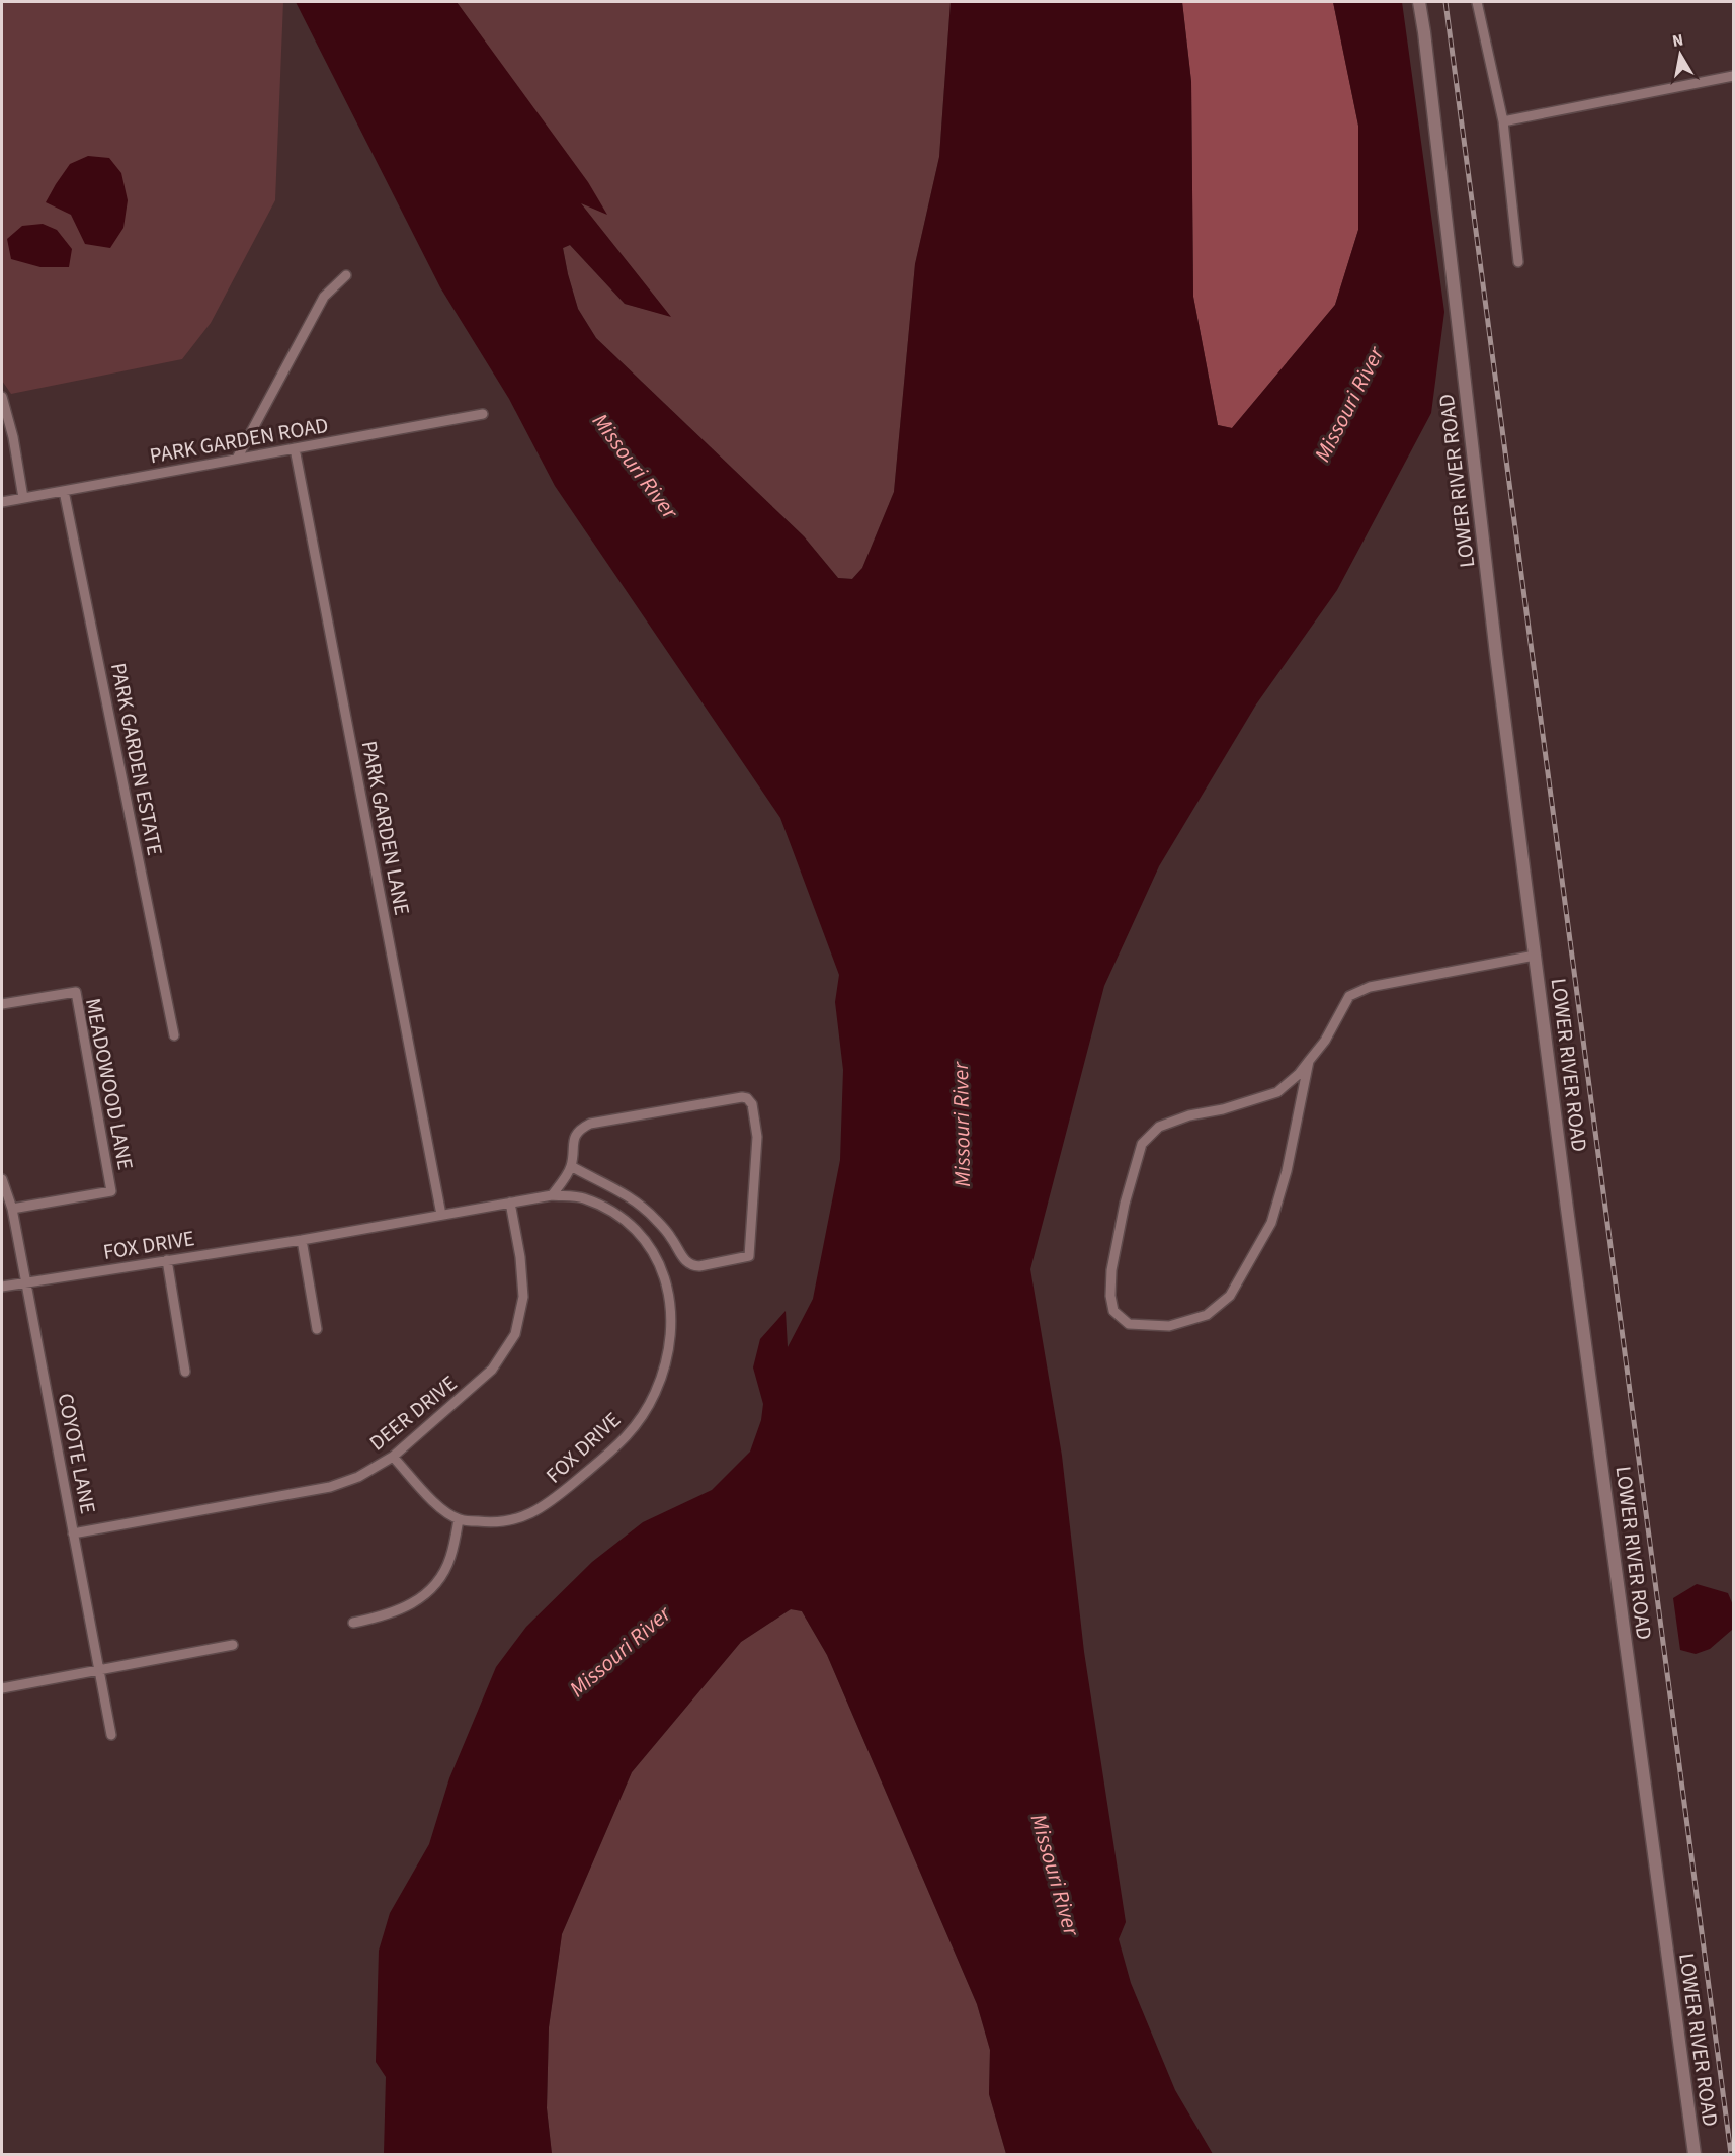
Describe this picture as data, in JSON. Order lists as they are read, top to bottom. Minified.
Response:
{"streets":{"street":["PARK GARDEN ROAD","LOWER RIVER ROAD","PARK GARDEN ESTATE","PARK GARDEN LANE","MEADOWOOD LANE","FOX DRIVE","DEER DRIVE","COYOTE LANE"]},"crossings":[["PARK GARDEN ROAD","PARK GARDEN ESTATE"],["PARK GARDEN ROAD","PARK GARDEN LANE"],["PARK GARDEN LANE","FOX DRIVE"],["MEADOWOOD LANE","COYOTE LANE"],["FOX DRIVE","DEER DRIVE"],["FOX DRIVE","COYOTE LANE"],["DEER DRIVE","COYOTE LANE"]],"water":["Missouri River"],"north":"top"}
